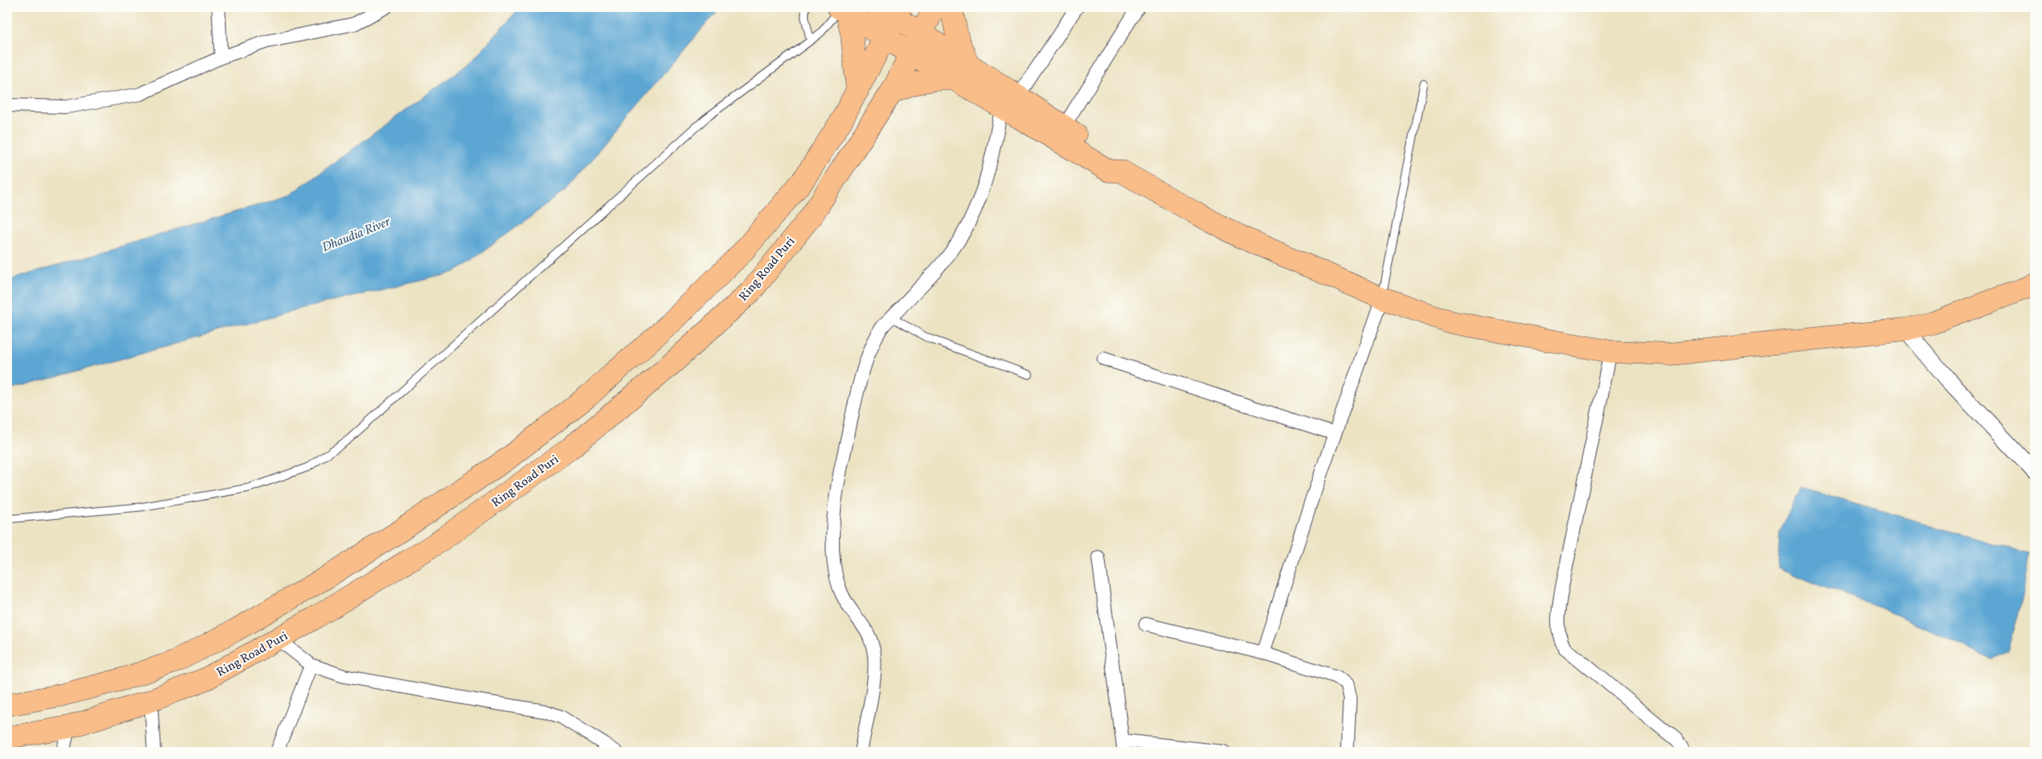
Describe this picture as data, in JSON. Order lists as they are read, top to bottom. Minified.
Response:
{"streets":{"highway":["Ring Road Puri"]},"water":["Dhaudia River"]}
